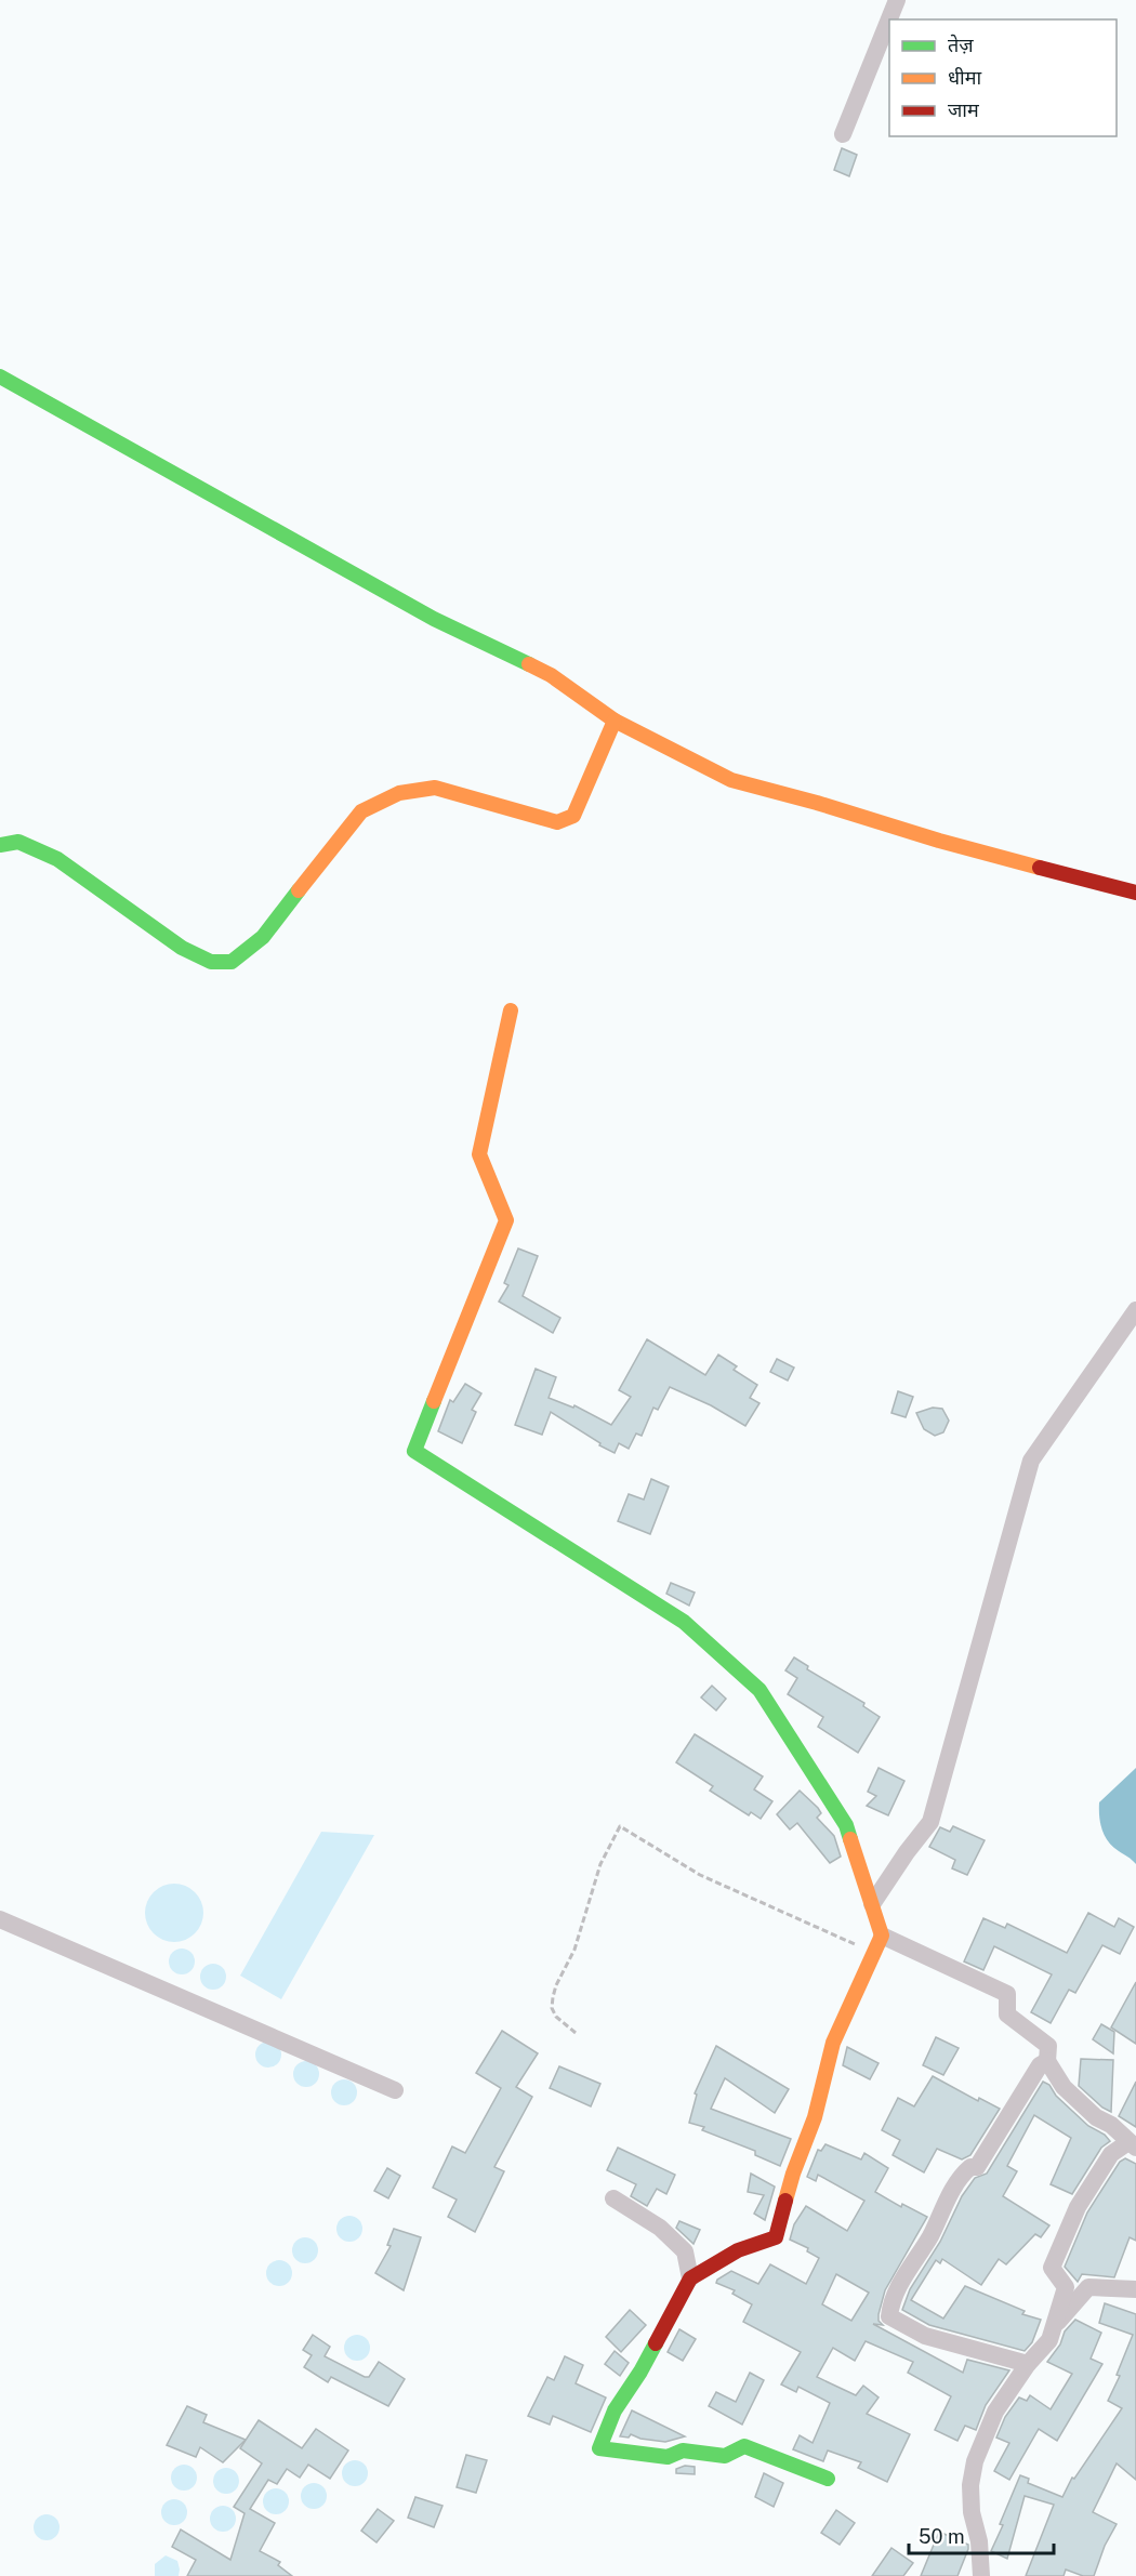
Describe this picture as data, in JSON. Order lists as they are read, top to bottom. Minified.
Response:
{"legend":["तेज़","धीमा","जाम"],"scale_bar":"50 m"}
